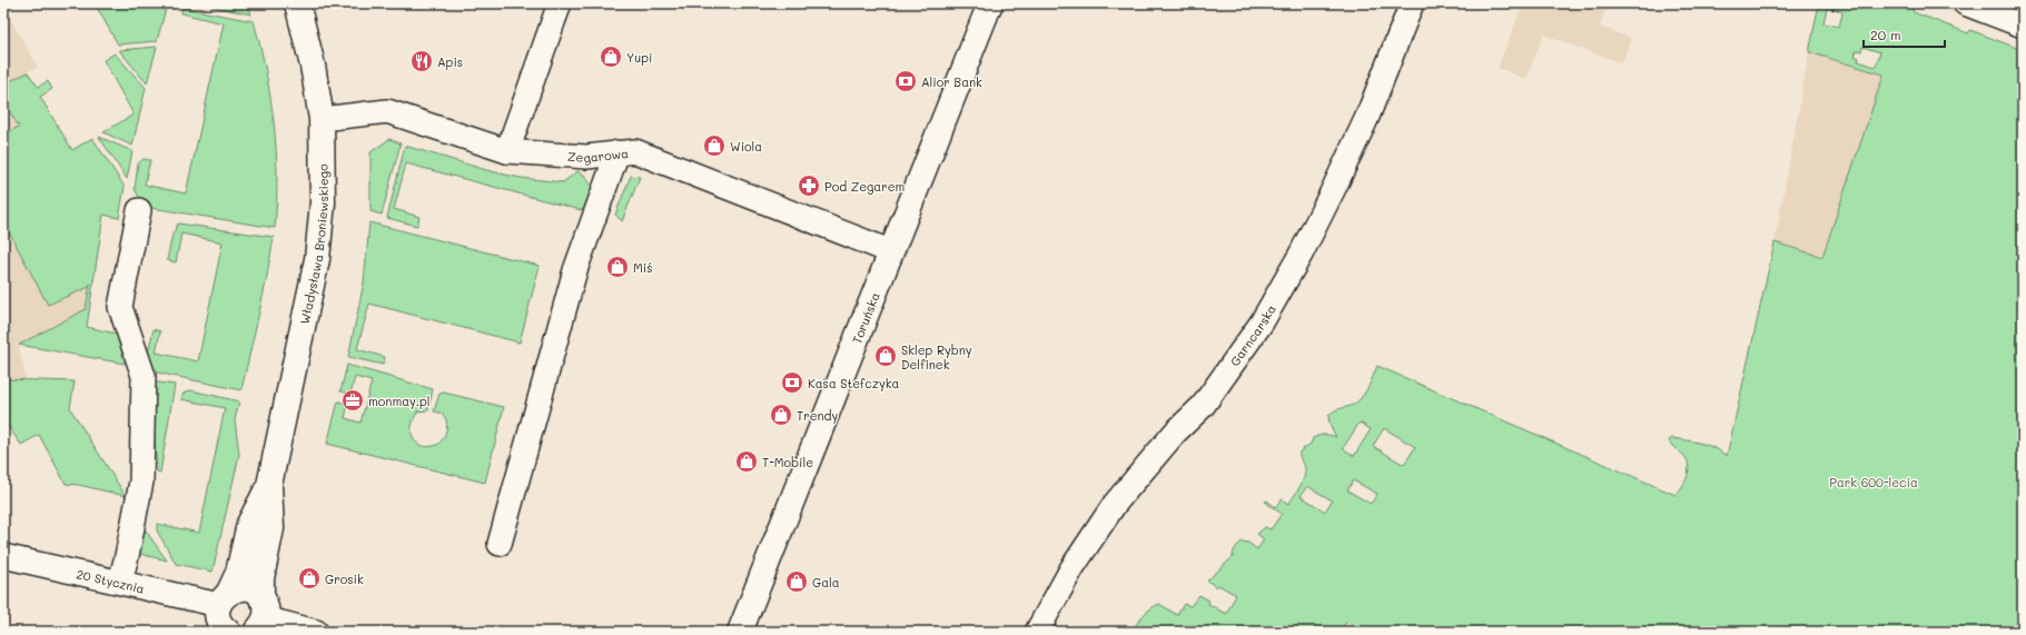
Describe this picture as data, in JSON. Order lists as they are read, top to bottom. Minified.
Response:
{"streets":{"street":["Zegarowa","Władysława Broniewskiego","Toruńska","Garncarska","20 Stycznia"]},"crossings":[["Zegarowa","Władysława Broniewskiego"],["Zegarowa","Toruńska"],["Władysława Broniewskiego","20 Stycznia"]],"parks":["Park 600-lecia"],"places":{"shop":["Yupi","Wiola","Miś","Sklep Rybny Delfinek","Trendy","T-Mobile","Grosik","Gala"],"restaurant":["Apis"],"bank":["Alior Bank","Kasa Stefczyka"],"pharmacy":["Pod Zegarem"],"office":["monmay.pl"]},"scale_bar":"20 m"}
